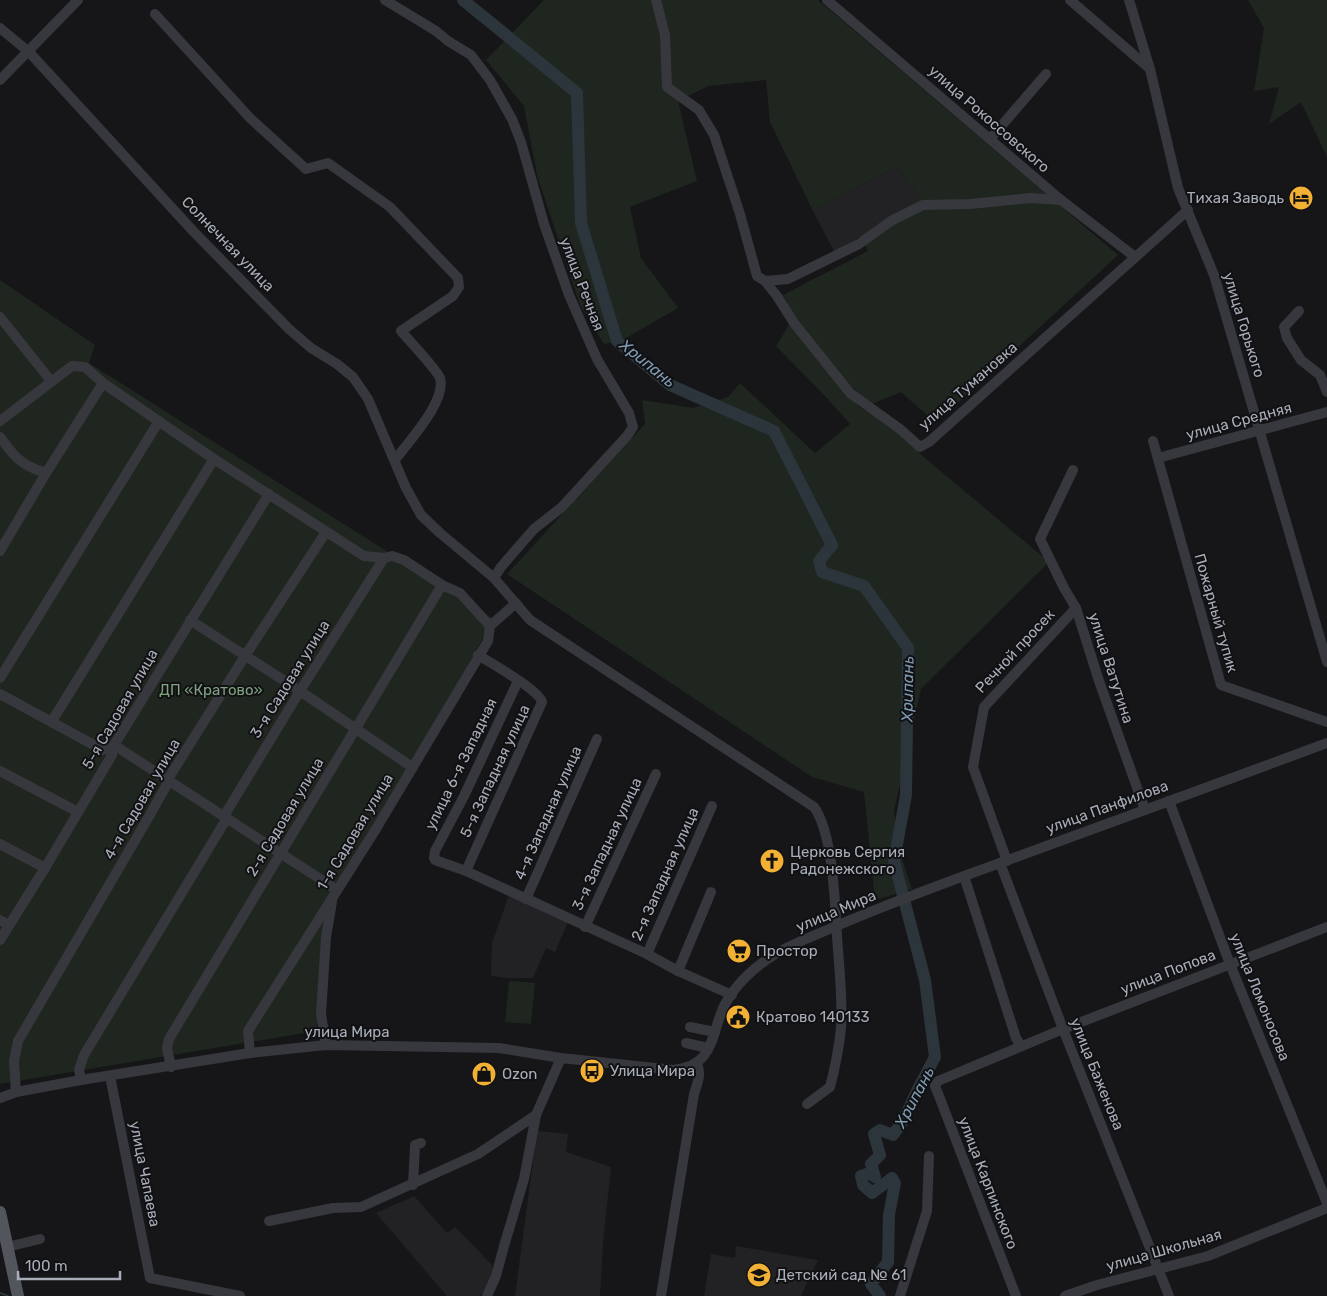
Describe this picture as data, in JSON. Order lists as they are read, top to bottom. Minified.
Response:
{"streets":{"street":["улица Рокоссовского","Солнечная улица","улица Речная","улица Горького","улица Тумановка","улица Средняя","Пожарный тупик","Речной просек","улица Ватутина","3-я Садовая улица","5-я Садовая улица","улица 6-я Западная","5-я Западная улица","4-я Садовая улица","улица Панфилова","4-я Западная улица","2-я Садовая улица","1-я Садовая улица","3-я Западная улица","2-я Западная улица","улица Мира","улица Попова","улица Ломоносова","улица Баженова","улица Чапаева","улица Карпинского","улица Школьная"]},"crossings":[["улица Рокоссовского","улица Тумановка"],["Солнечная улица","улица Речная"],["Солнечная улица","улица Мира"],["улица Горького","улица Тумановка"],["улица Горького","улица Средняя"],["улица Средняя","Пожарный тупик"],["Речной просек","улица Ватутина"],["Речной просек","улица Панфилова"],["Речной просек","улица Баженова"],["улица Ватутина","улица Панфилова"],["3-я Садовая улица","улица Мира"],["улица 6-я Западная","5-я Западная улица"],["5-я Западная улица","1-я Садовая улица"],["4-я Садовая улица","улица Мира"],["улица Панфилова","улица Мира"],["улица Панфилова","улица Ломоносова"],["улица Панфилова","улица Баженова"],["2-я Садовая улица","улица Мира"],["1-я Садовая улица","улица Мира"],["улица Мира","улица Чапаева"],["улица Попова","улица Ломоносова"],["улица Попова","улица Баженова"],["улица Попова","улица Карпинского"],["улица Баженова","улица Школьная"]],"water":["Хрипань"],"parks":["ДП «Кратово»"],"places":{"hotel":["Тихая Заводь"],"church":["Церковь Сергия Радонежского"],"supermarket":["Простор"],"public building":["Кратово 140133"],"bus stop":["Улица Мира"],"shop":["Ozon"],"school or university":["Детский сад № 61"]},"scale_bar":"100 m"}
